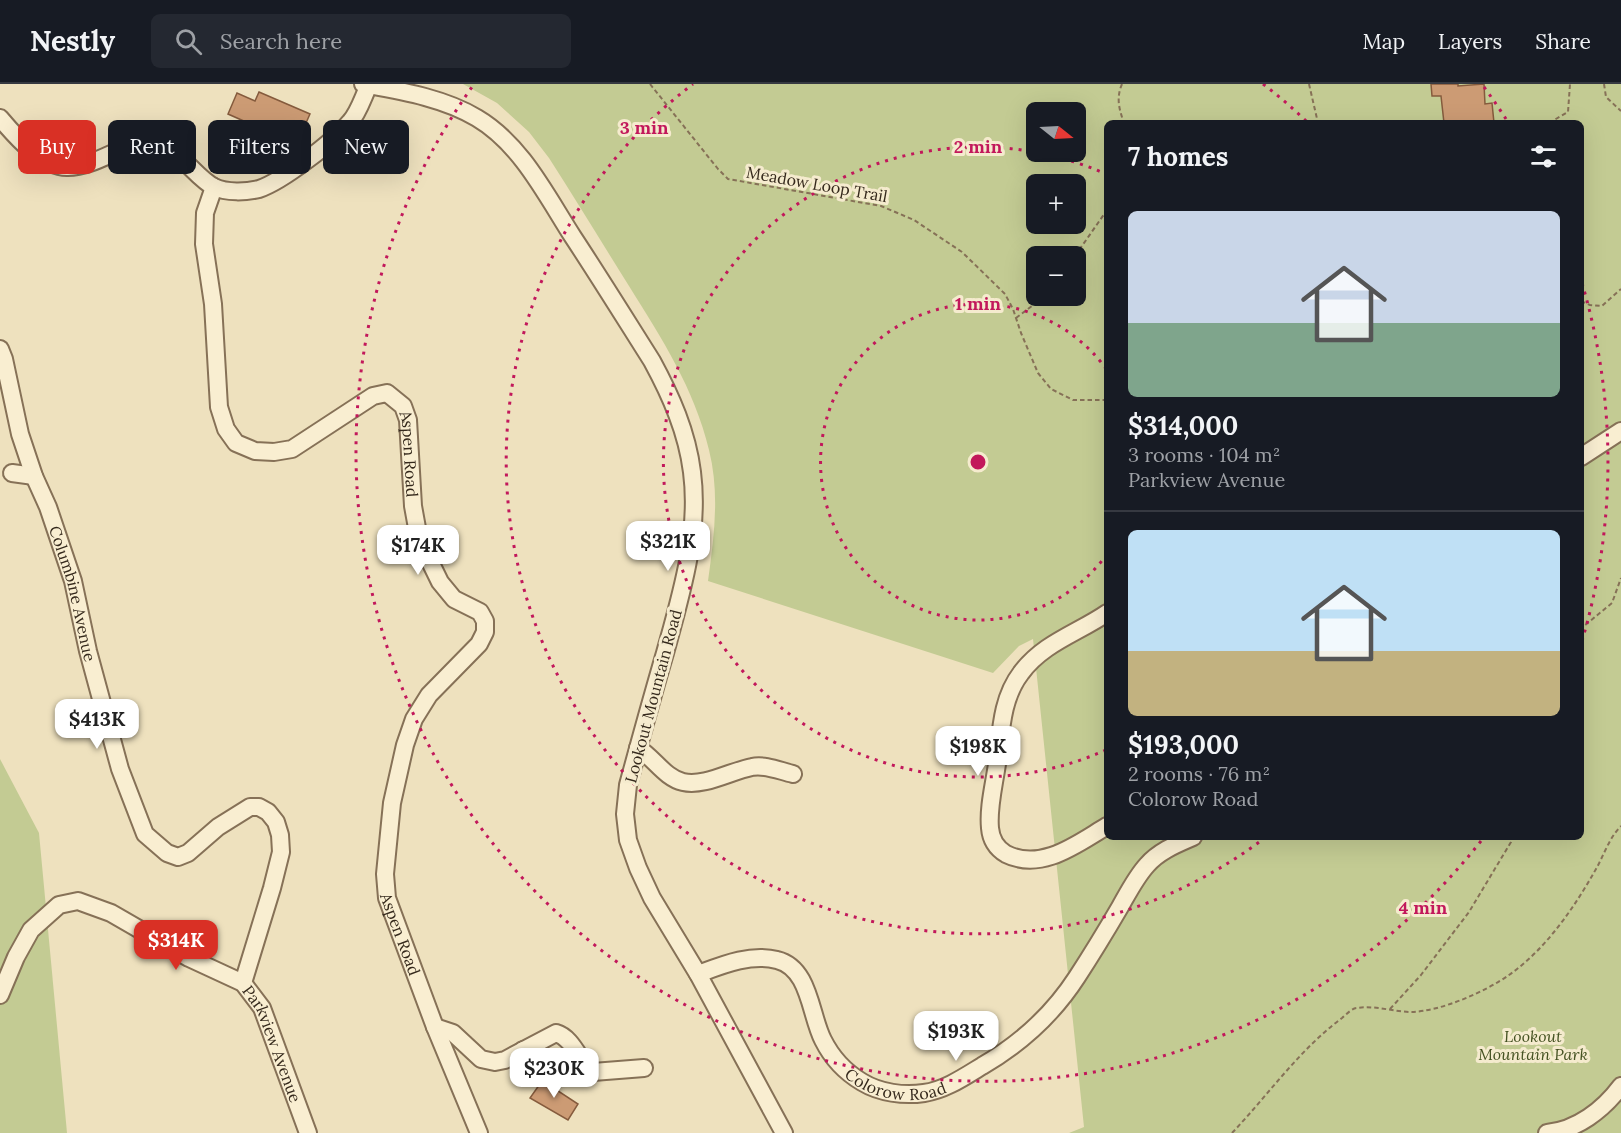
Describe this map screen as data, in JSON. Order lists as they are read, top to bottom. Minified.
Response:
{"streets":{"street":["Aspen Road","Columbine Avenue","Lookout Mountain Road","Parkview Avenue","Colorow Road"],"path":["Meadow Loop Trail"]},"crossings":[["Columbine Avenue","Parkview Avenue"],["Lookout Mountain Road","Colorow Road"]],"parks":["Lookout Mountain Park"],"north":"right","page":{"header":"Nestly","search":"Search here","nav":["Map","Layers","Share"],"map_buttons":["+","−"],"chip":["Buy","Rent","Filters","New"],"heading":"7 homes","list":[{"name":"$314,000","note":"3 rooms · 104 m² · Parkview Avenue"},{"name":"$193,000","note":"2 rooms · 76 m² · Colorow Road"}],"price":["$321K","$174K","$413K","$198K","$314K","$193K","$230K"]},"rings":["3 min","2 min","1 min","4 min"]}
